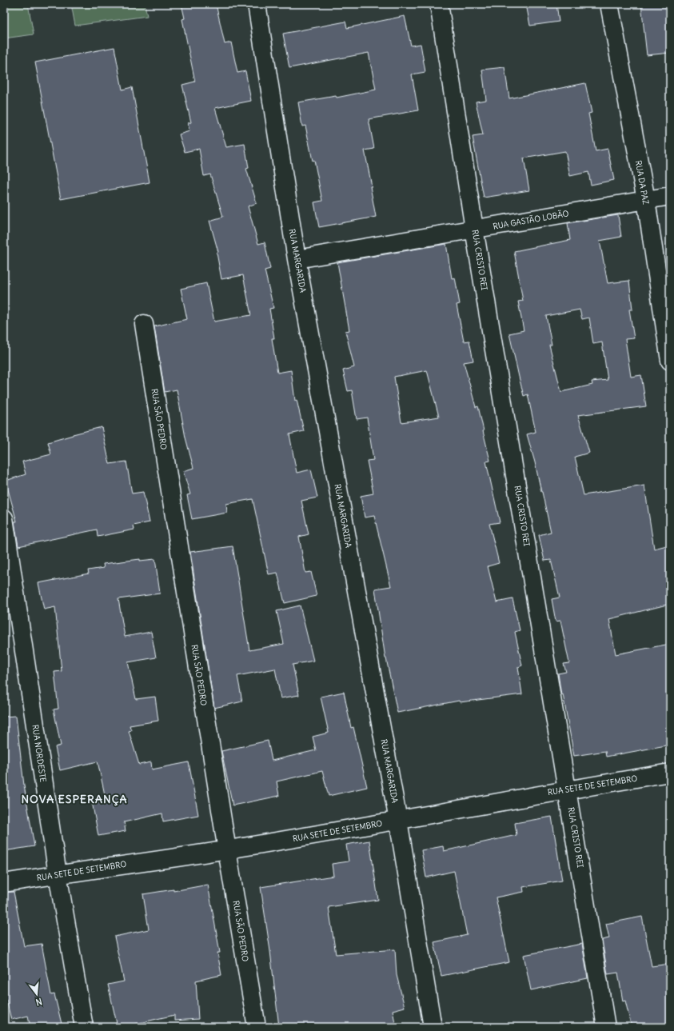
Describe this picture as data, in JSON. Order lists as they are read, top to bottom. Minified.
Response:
{"streets":{"street":["RUA DA PAZ","RUA GASTÃO LOBÃO","RUA CRISTO REI","RUA MARGARIDA","RUA SÃO PEDRO","RUA NORDESTE","RUA SETE DE SETEMBRO"]},"crossings":[["RUA DA PAZ","RUA GASTÃO LOBÃO"],["RUA GASTÃO LOBÃO","RUA CRISTO REI"],["RUA GASTÃO LOBÃO","RUA MARGARIDA"],["RUA CRISTO REI","RUA SETE DE SETEMBRO"],["RUA MARGARIDA","RUA SETE DE SETEMBRO"],["RUA SÃO PEDRO","RUA SETE DE SETEMBRO"],["RUA NORDESTE","RUA SETE DE SETEMBRO"]],"districts":["NOVA ESPERANÇA"],"north":"bottom"}
